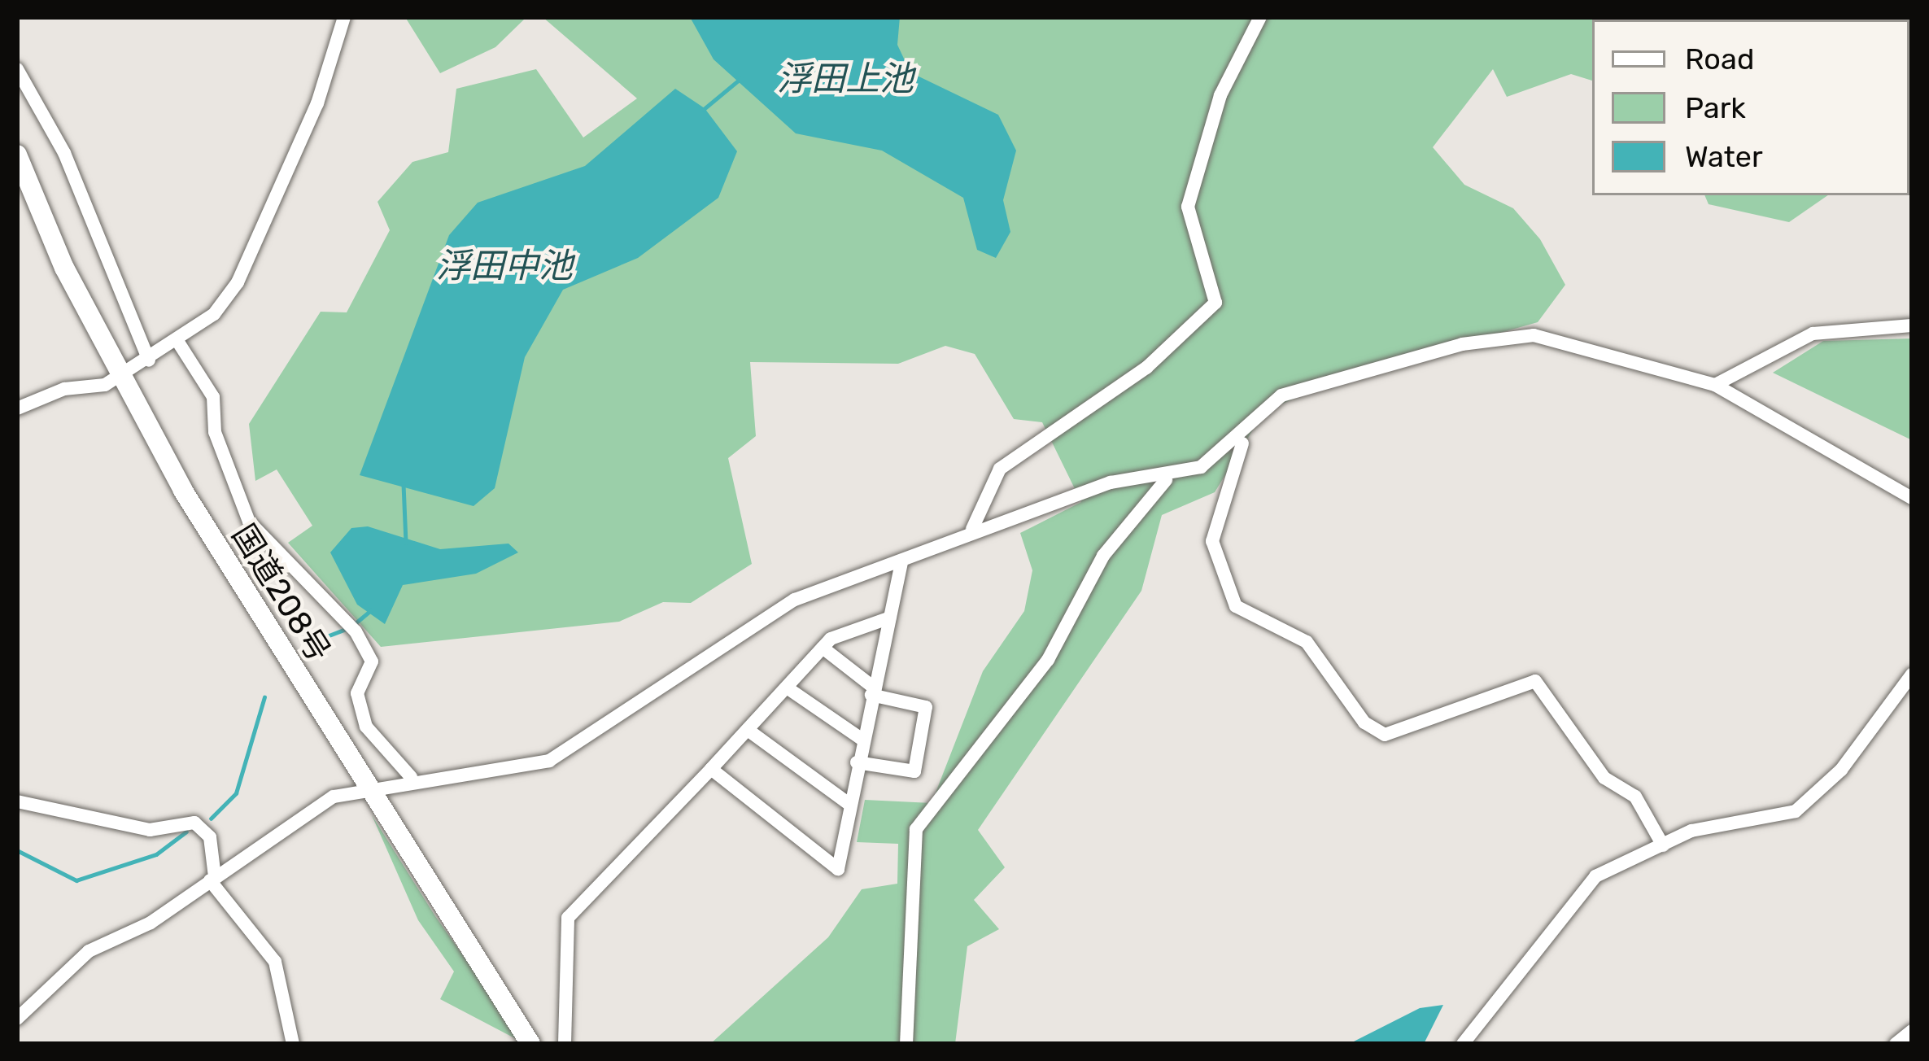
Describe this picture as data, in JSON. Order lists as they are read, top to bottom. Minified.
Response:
{"streets":{"highway":["国道208号"]},"water":["浮田上池","浮田中池"],"legend":["Road","Park","Water"]}
